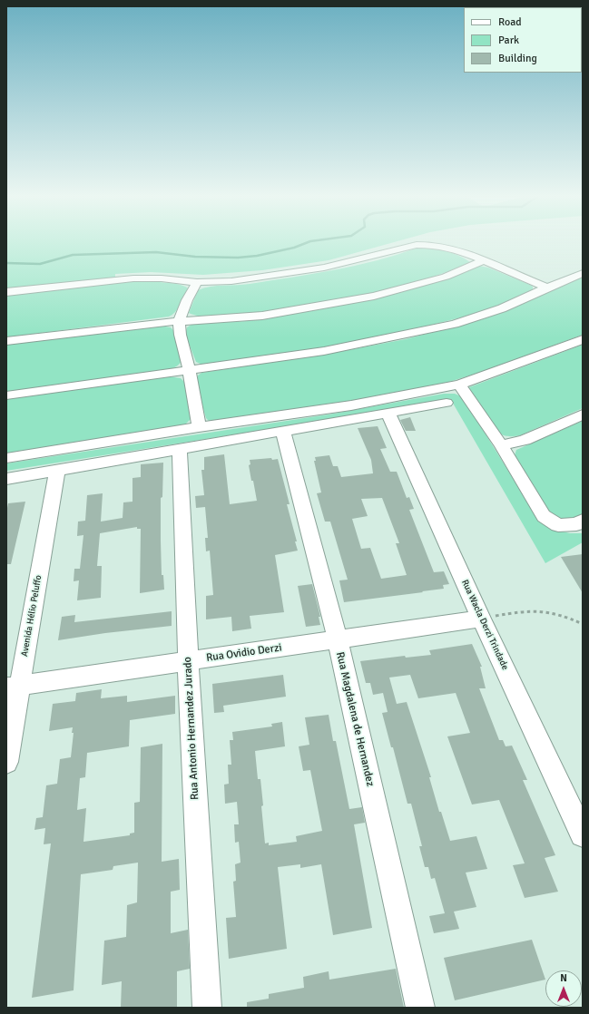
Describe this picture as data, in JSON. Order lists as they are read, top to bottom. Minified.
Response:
{"streets":{"street":["Avenida Hélio Peluffo","Rua Wacla Derzi Trindade","Rua Ovidio Derzi","Rua Magdalena de Hernandez","Rua Antonio Hernandez Jurado"]},"crossings":[["Avenida Hélio Peluffo","Rua Ovidio Derzi"],["Rua Wacla Derzi Trindade","Rua Ovidio Derzi"],["Rua Ovidio Derzi","Rua Magdalena de Hernandez"],["Rua Ovidio Derzi","Rua Antonio Hernandez Jurado"]],"legend":["Road","Park","Building"],"north":"top"}
